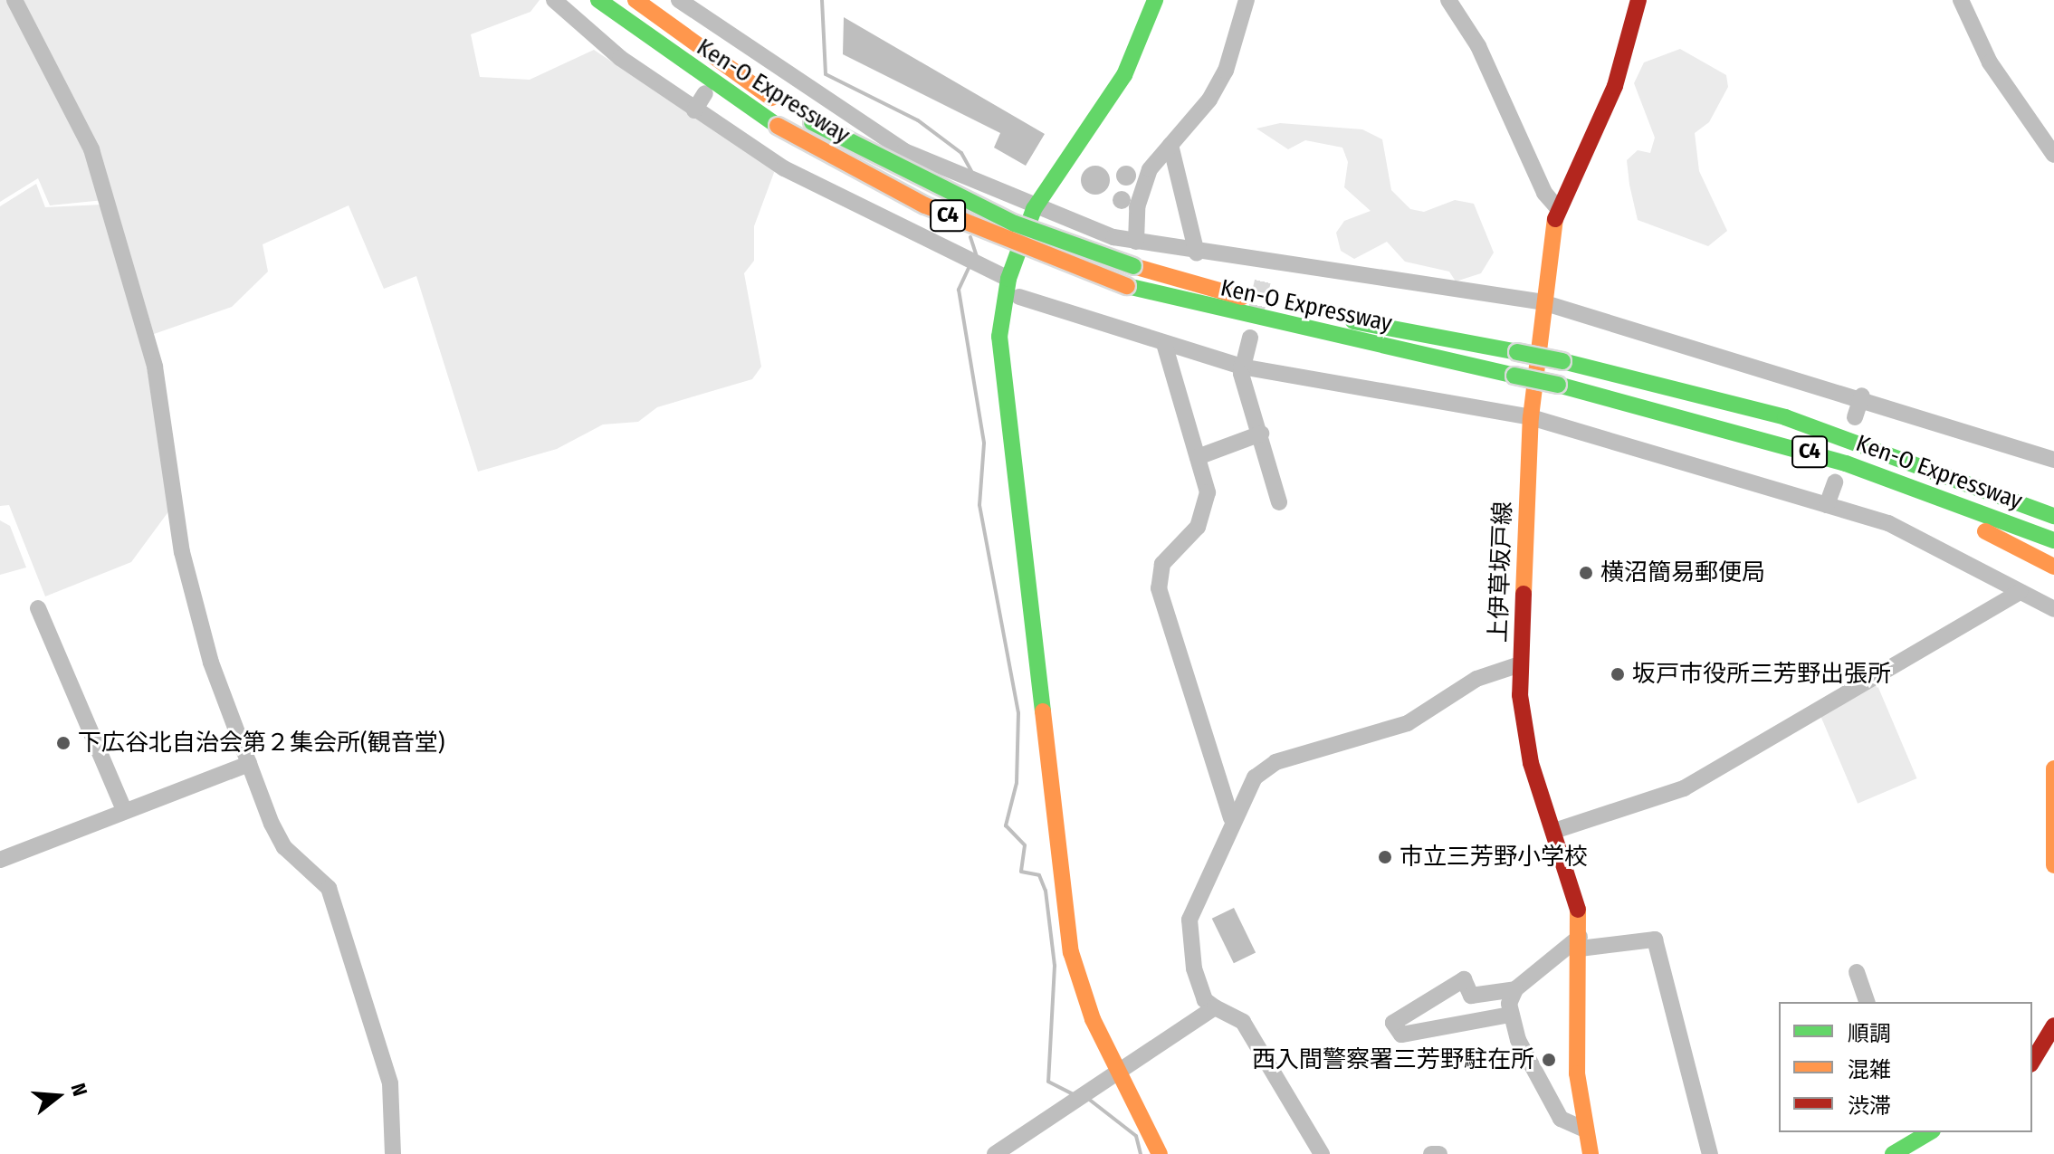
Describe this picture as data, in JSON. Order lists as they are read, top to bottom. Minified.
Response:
{"streets":{"main road":["Ken-O Expressway","C4","上伊草坂戸線"]},"places":["横沼簡易郵便局","坂戸市役所三芳野出張所","下広谷北自治会第２集会所(観音堂)","市立三芳野小学校","西入間警察署三芳野駐在所"],"legend":["順調","混雑","渋滞"],"north":"right"}
